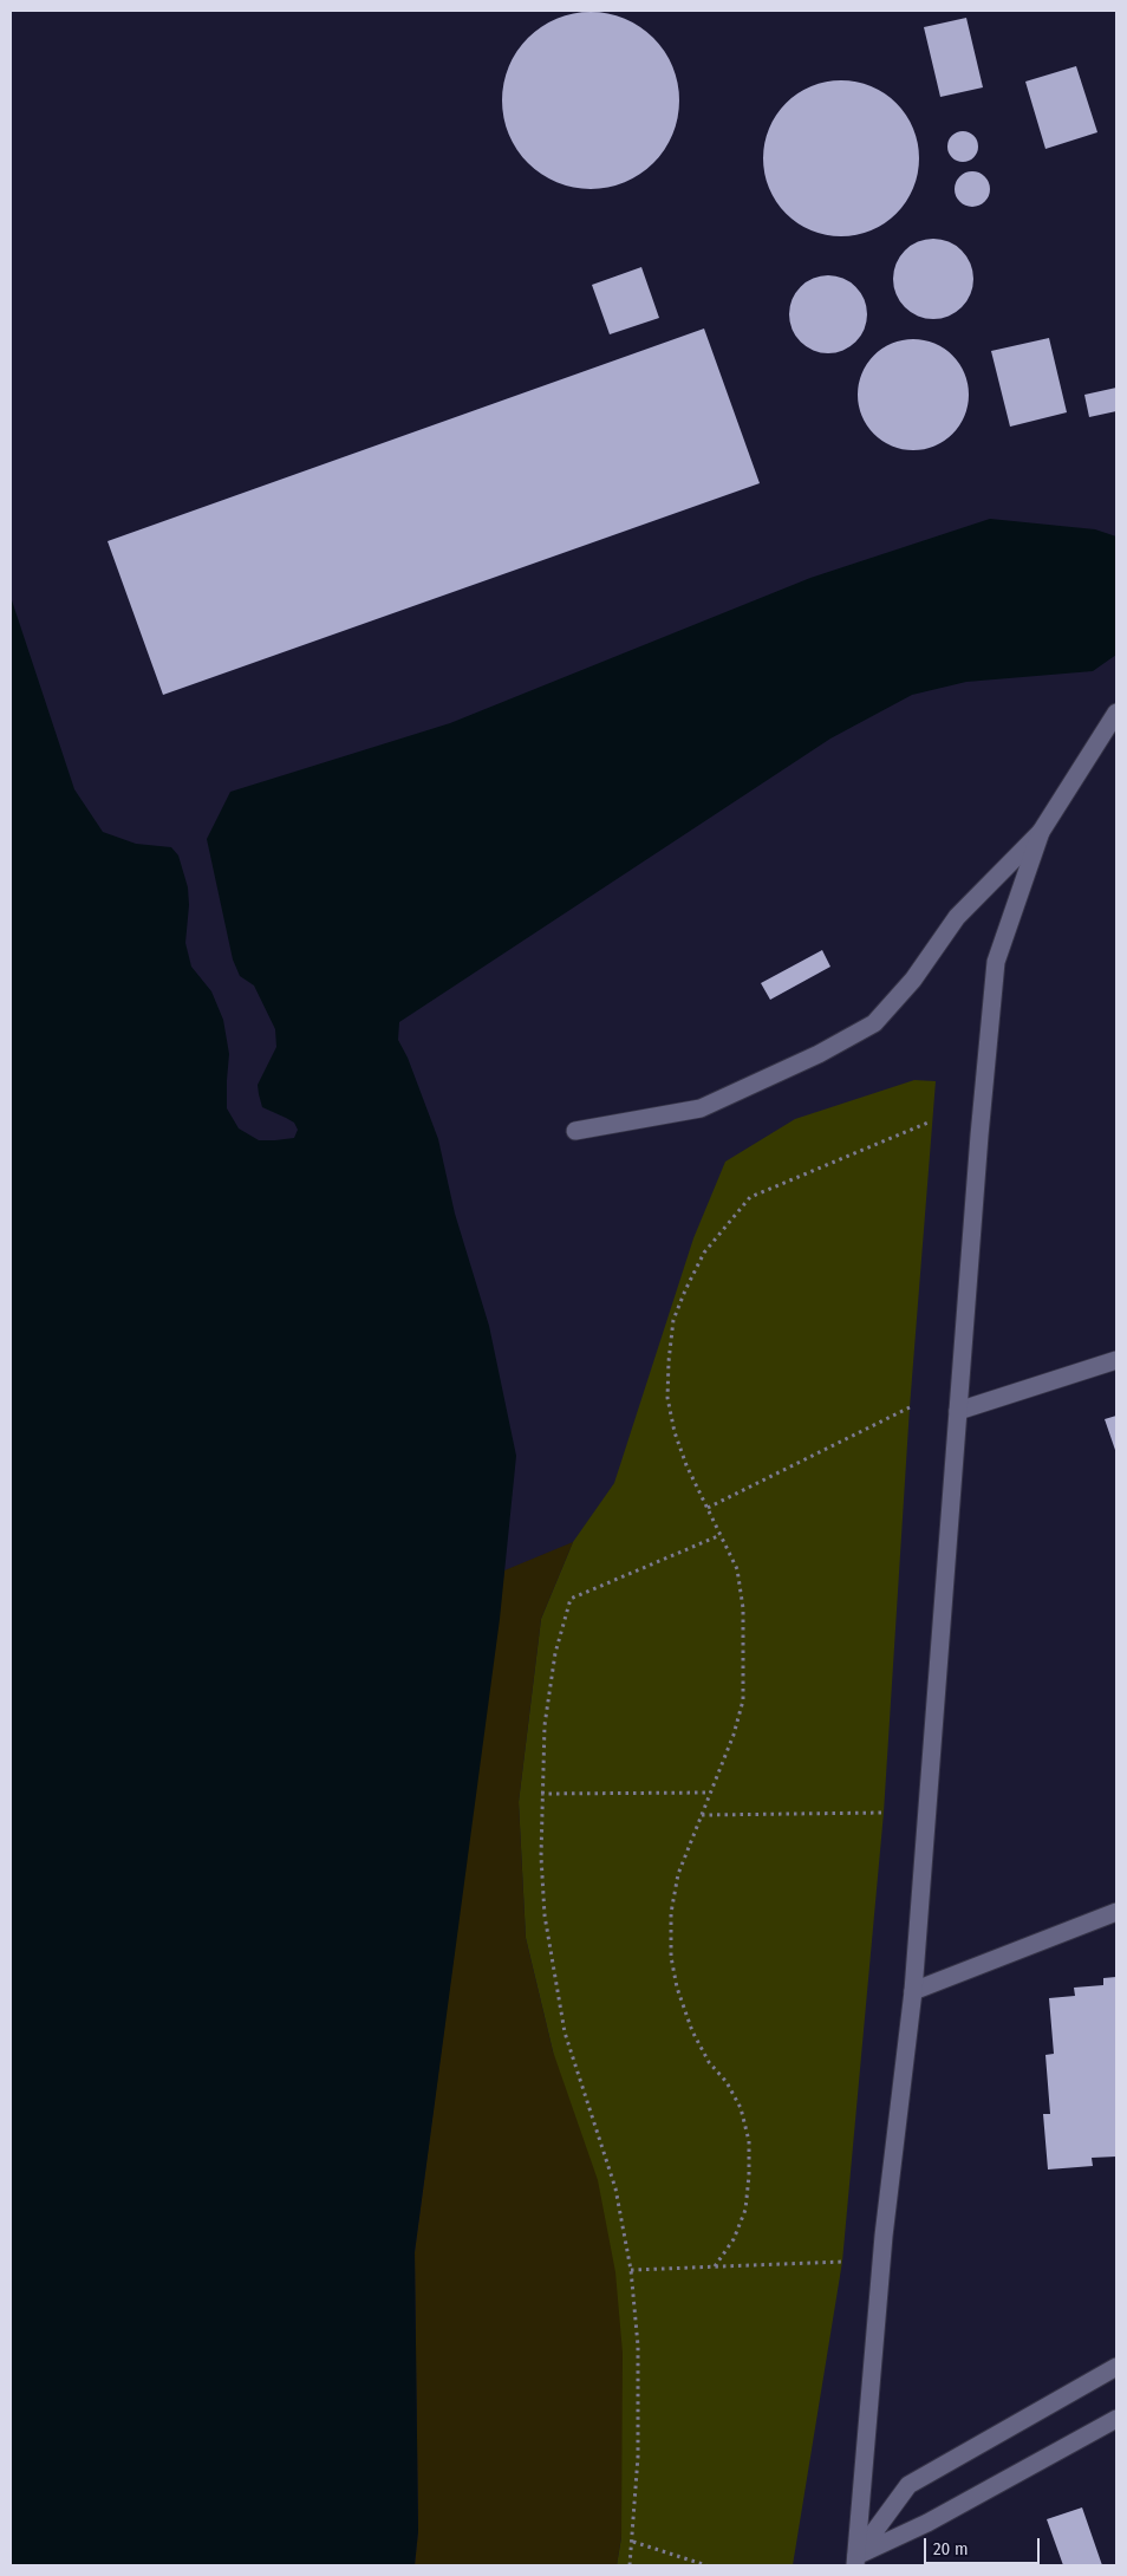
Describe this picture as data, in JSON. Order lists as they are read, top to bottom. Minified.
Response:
{"scale_bar":"20 m"}
